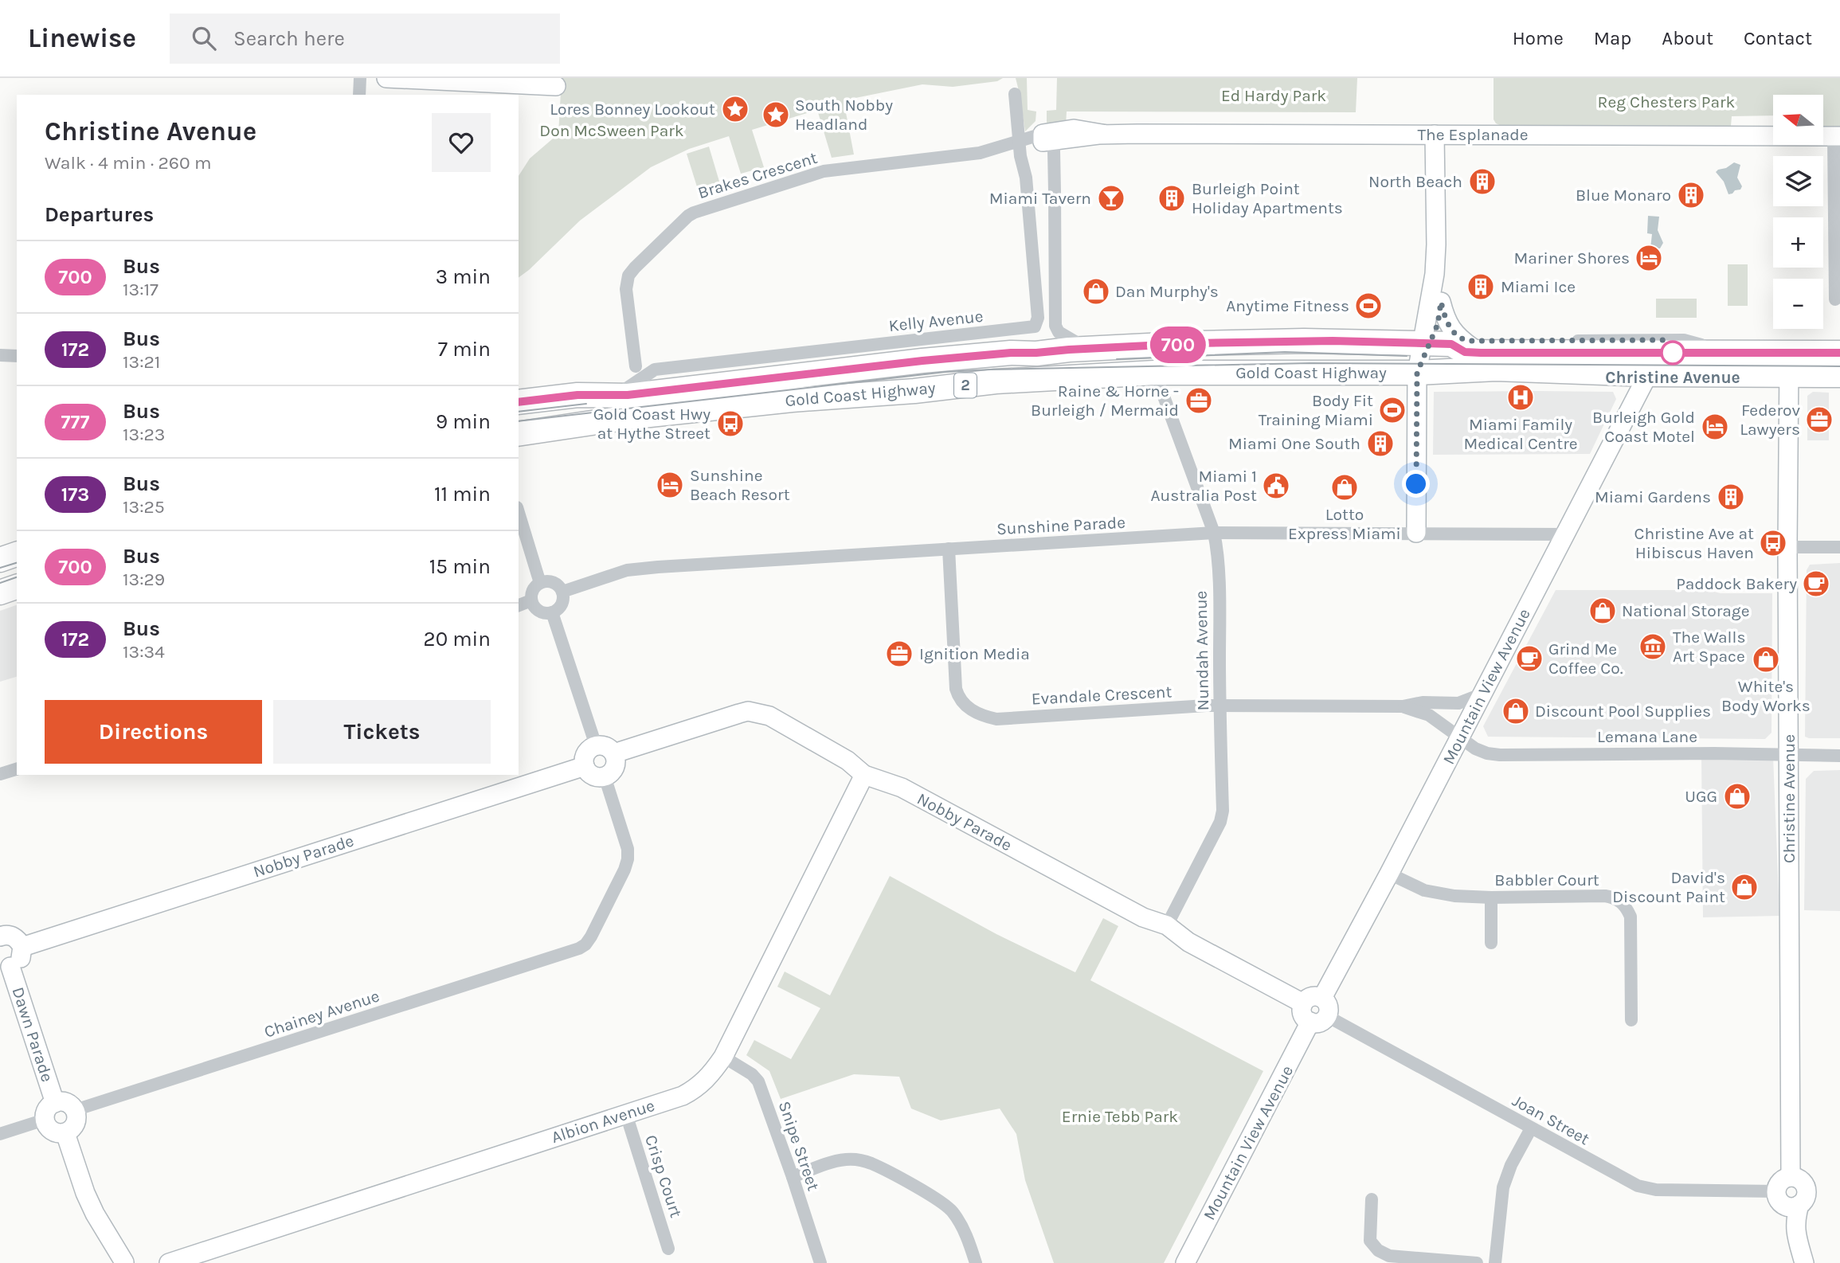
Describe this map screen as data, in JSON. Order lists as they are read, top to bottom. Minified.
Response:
{"streets":{"highway":["Gold Coast Highway","2"],"street":["The Esplanade","Brakes Crescent","Kelly Avenue","Sunshine Parade","Nundah Avenue","Mountain View Avenue","Evandale Crescent","Lemana Lane","Christine Avenue","Nobby Parade","Babbler Court","Chainey Avenue","Dawn Parade","Joan Street","Albion Avenue","Snipe Street","Crisp Court"]},"crossings":[["The Esplanade","Brakes Crescent"],["Brakes Crescent","Kelly Avenue"],["Kelly Avenue","Gold Coast Highway"],["Gold Coast Highway","Nundah Avenue"],["Gold Coast Highway","Mountain View Avenue"],["Gold Coast Highway","Christine Avenue"],["Sunshine Parade","Nundah Avenue"],["Sunshine Parade","Mountain View Avenue"],["Sunshine Parade","Evandale Crescent"],["Nundah Avenue","Evandale Crescent"],["Nundah Avenue","Nobby Parade"],["Mountain View Avenue","Evandale Crescent"],["Mountain View Avenue","Lemana Lane"],["Mountain View Avenue","Nobby Parade"],["Mountain View Avenue","Babbler Court"],["Mountain View Avenue","Joan Street"],["Evandale Crescent","Lemana Lane"],["Lemana Lane","Christine Avenue"],["Nobby Parade","Chainey Avenue"],["Nobby Parade","Joan Street"],["Nobby Parade","Albion Avenue"],["Chainey Avenue","Dawn Parade"],["Albion Avenue","Snipe Street"],["Albion Avenue","Crisp Court"]],"parks":["Ed Hardy Park","Reg Chesters Park","Don McSween Park","Ernie Tebb Park"],"places":{"place":["Lores Bonney Lookout","South Nobby Headland"],"building":["North Beach","Blue Monaro","Burleigh Point Holiday Apartments","Miami Ice","Miami One South","Miami Gardens"],"bar":["Miami Tavern"],"hotel":["Mariner Shores","Burleigh Gold Coast Motel","Sunshine Beach Resort"],"shop":["Dan Murphy's","Lotto Express Miami","National Storage","White's Body Works","Discount Pool Supplies","UGG","David's Discount Paint"],"sports":["Anytime Fitness","Body Fit Training Miami"],"other":["Christine Avenue"],"hospital":["Miami Family Medical Centre"],"office":["Raine & Horne - Burleigh / Mermaid","Federov Lawyers","Ignition Media"],"bus stop":["Gold Coast Hwy at Hythe Street","Christine Ave at Hibiscus Haven"],"public building":["Miami 1 Australia Post"],"cafe":["Paddock Bakery","Grind Me Coffee Co."],"museum":["The Walls Art Space"]},"lines":["bus line 700"],"north":"left","page":{"header":"Linewise","search":"Search here","nav":["Home","Map","About","Contact"],"on_map":"700","map_buttons":["+","−"],"heading":[["Christine Avenue","Walk · 4 min · 260 m"],"Departures"],"list":[{"mark":"700","name":"Bus","note":"13:17","value":"3 min"},{"mark":"172","name":"Bus","note":"13:21","value":"7 min"},{"mark":"777","name":"Bus","note":"13:23","value":"9 min"},{"mark":"173","name":"Bus","note":"13:25","value":"11 min"},{"mark":"700","name":"Bus","note":"13:29","value":"15 min"},{"mark":"172","name":"Bus","note":"13:34","value":"20 min"}],"buttons":["Directions","Tickets"]}}
